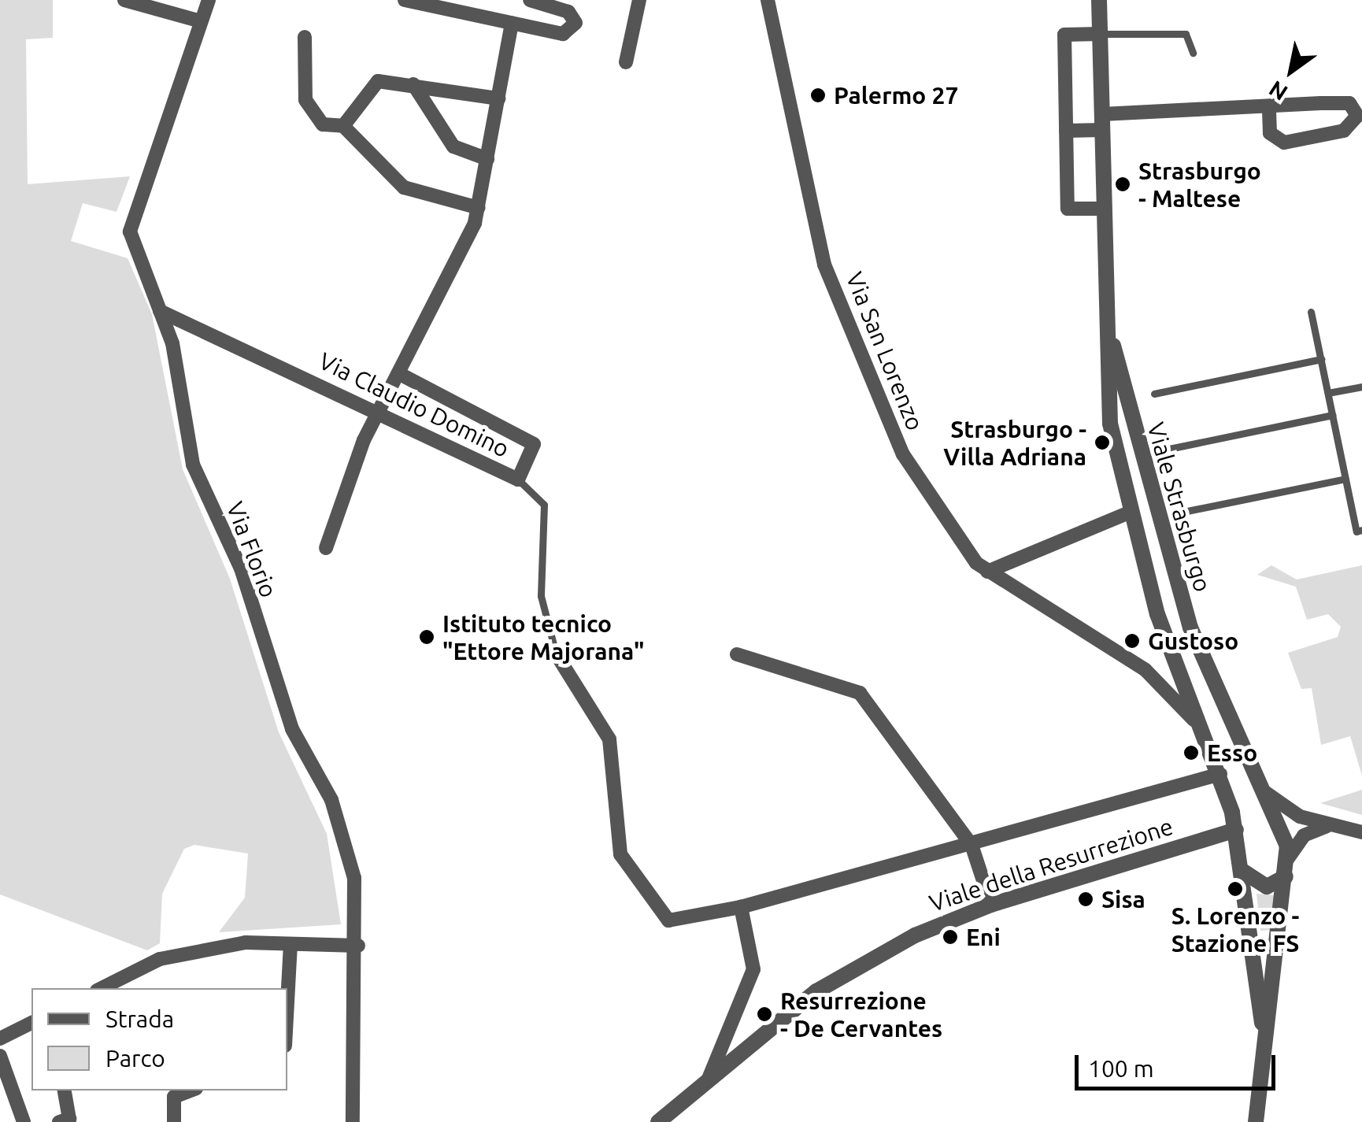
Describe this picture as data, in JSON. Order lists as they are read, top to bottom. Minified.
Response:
{"streets":{"street":["Via San Lorenzo","Via Claudio Domino","Viale Strasburgo","Via Florio","Viale della Resurrezione"]},"crossings":[["Via San Lorenzo","Viale Strasburgo"],["Via Claudio Domino","Via Florio"],["Viale Strasburgo","Viale della Resurrezione"]],"places":["Palermo 27","Strasburgo - Maltese","Strasburgo - Villa Adriana","Istituto tecnico \"Ettore Majorana\"","Gustoso","Esso","S. Lorenzo - Stazione FS","Sisa","Eni","Resurrezione - De Cervantes"],"legend":["Strada","Parco"],"scale_bar":"100 m","north":"bottom left"}
